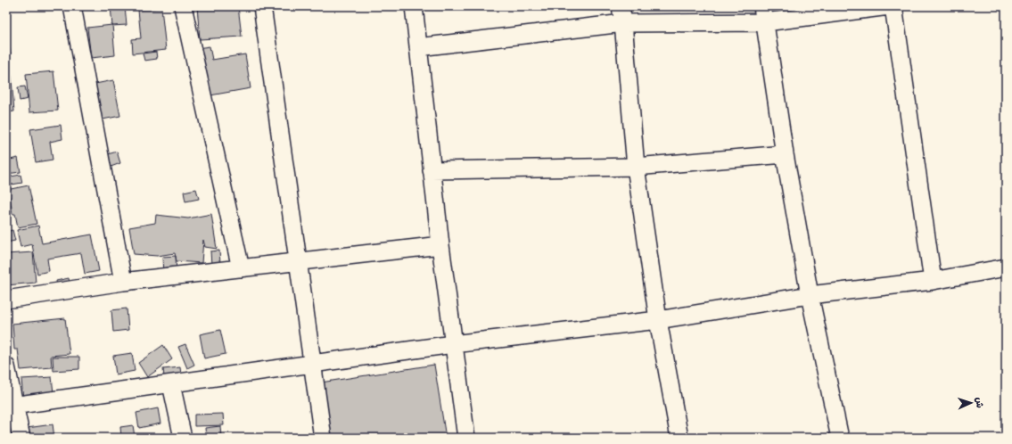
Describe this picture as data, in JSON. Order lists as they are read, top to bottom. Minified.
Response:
{"north":"right"}
